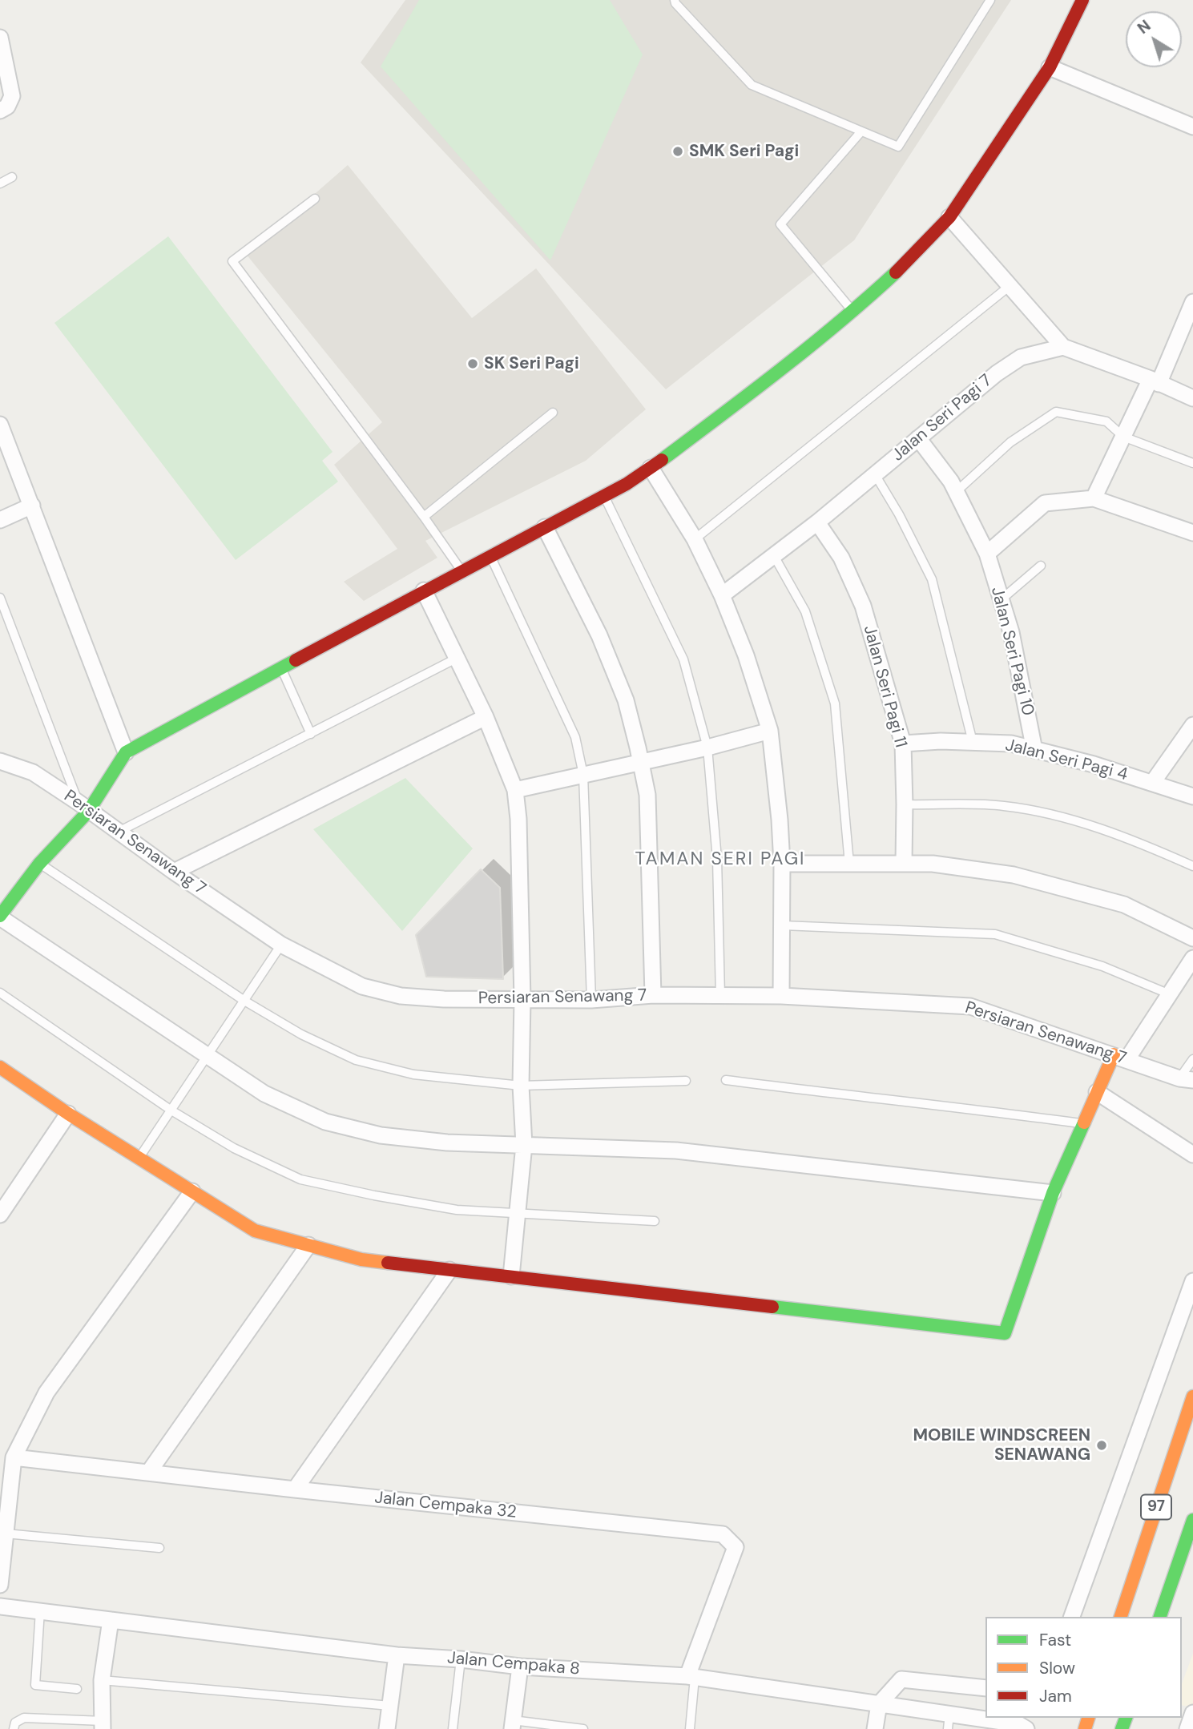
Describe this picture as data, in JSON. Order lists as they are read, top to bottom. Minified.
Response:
{"streets":{"street":["Jalan Seri Pagi 7","Jalan Seri Pagi 10","Jalan Seri Pagi 11","Jalan Seri Pagi 4","Persiaran Senawang 7","Jalan Cempaka 32","97","Jalan Cempaka 8"]},"crossings":[["Jalan Seri Pagi 7","Jalan Seri Pagi 10"],["Jalan Seri Pagi 7","Jalan Seri Pagi 11"],["Jalan Seri Pagi 10","Jalan Seri Pagi 4"],["Jalan Seri Pagi 11","Jalan Seri Pagi 4"],["Jalan Cempaka 32","Jalan Cempaka 8"]],"districts":["TAMAN SERI PAGI"],"places":["SMK Seri Pagi","SK Seri Pagi","MOBILE WINDSCREEN SENAWANG"],"legend":["Fast","Slow","Jam"],"north":"top left"}
